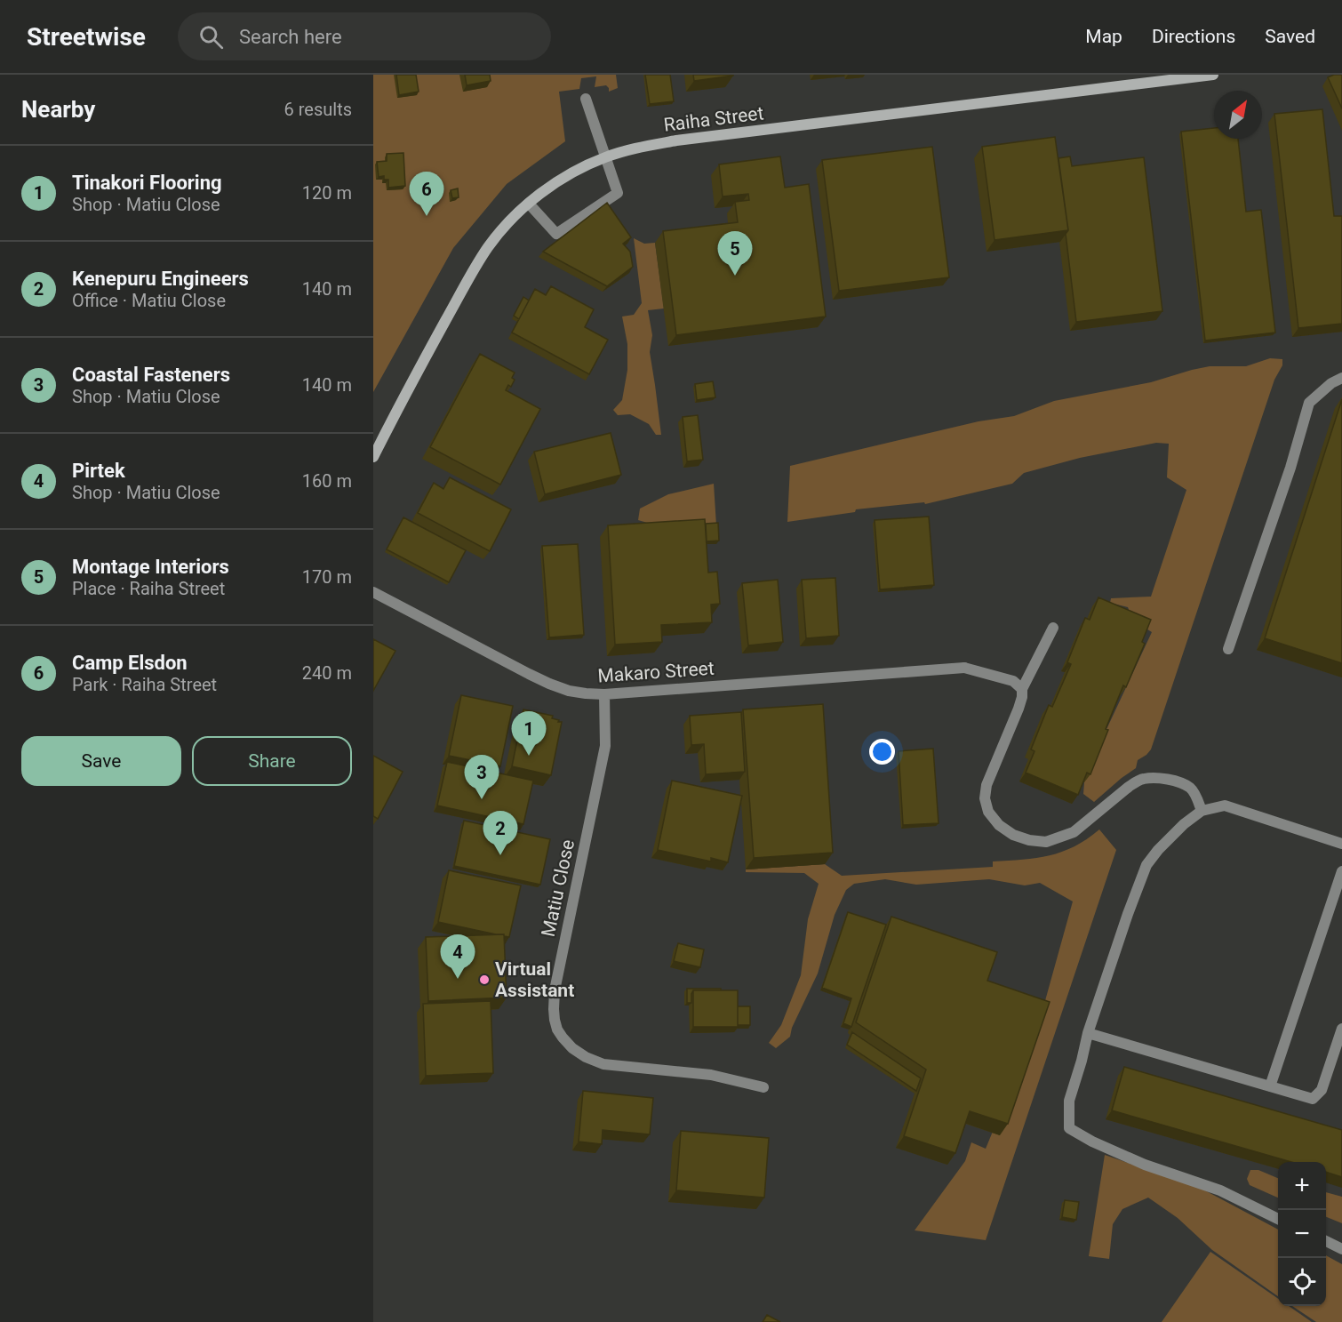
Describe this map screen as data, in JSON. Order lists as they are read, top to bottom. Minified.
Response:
{"streets":{"main road":["Raiha Street"],"street":["Makaro Street","Matiu Close"]},"crossings":[["Makaro Street","Matiu Close"]],"places":["Virtual Assistant"],"north":"top right","page":{"header":"Streetwise","search":"Search here","nav":["Map","Directions","Saved"],"heading":["Nearby","6 results"],"list":[{"mark":"1","name":"Tinakori Flooring","note":"Shop · Matiu Close","value":"120 m"},{"mark":"2","name":"Kenepuru Engineers","note":"Office · Matiu Close","value":"140 m"},{"mark":"3","name":"Coastal Fasteners","note":"Shop · Matiu Close","value":"140 m"},{"mark":"4","name":"Pirtek","note":"Shop · Matiu Close","value":"160 m"},{"mark":"5","name":"Montage Interiors","note":"Place · Raiha Street","value":"170 m"},{"mark":"6","name":"Camp Elsdon","note":"Park · Raiha Street","value":"240 m"}],"pins":["6","5","1","3","2","4"],"buttons":["Save","Share"],"map_buttons":["+","−"]}}
